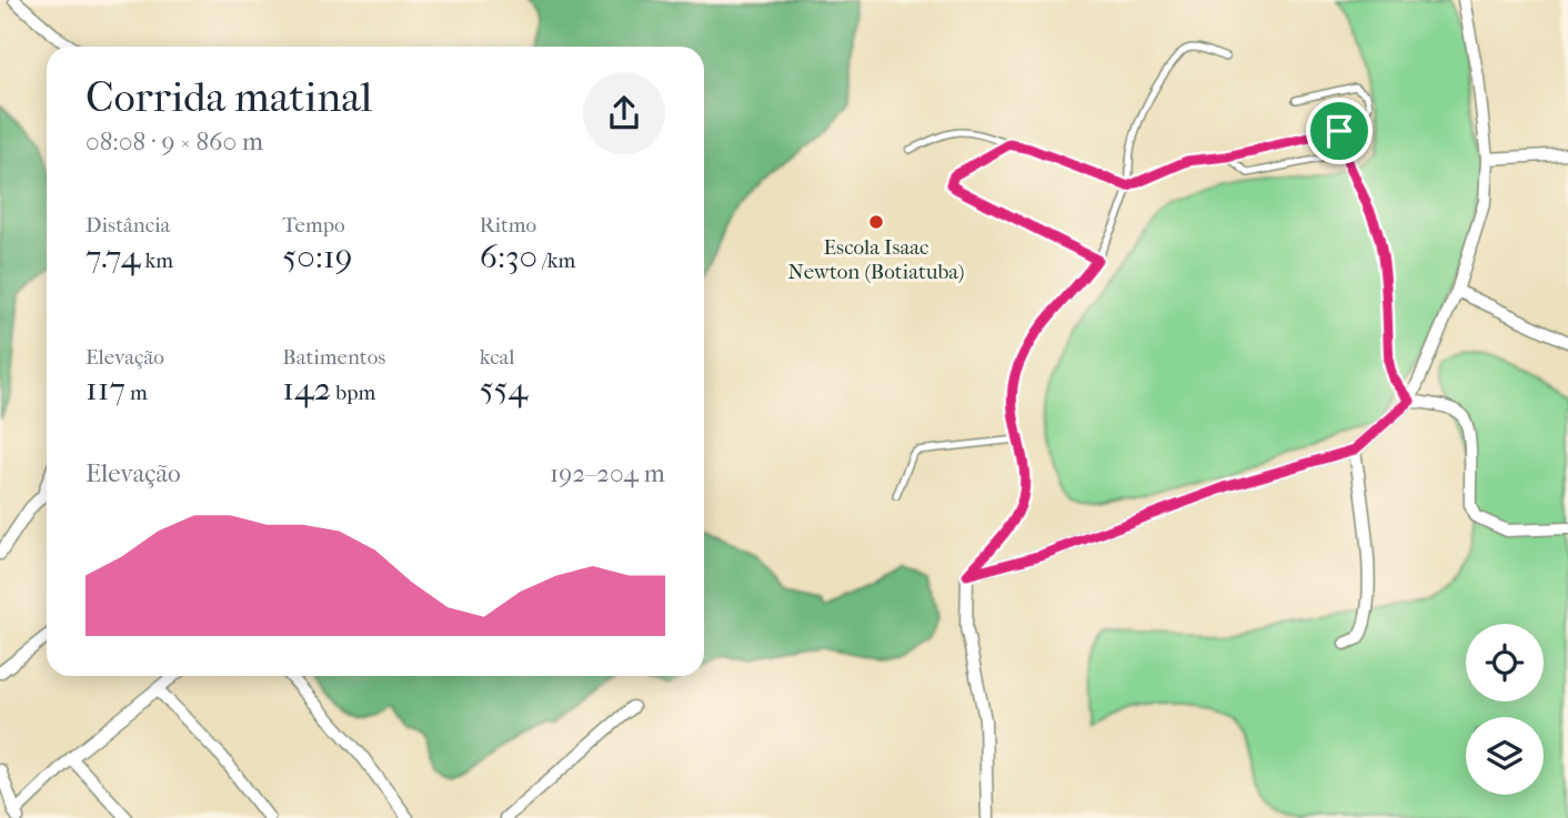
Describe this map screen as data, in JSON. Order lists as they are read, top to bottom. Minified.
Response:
{"places":["Escola Isaac Newton (Botiatuba)"],"page":{"heading":["Corrida matinal","08:08 · 9 × 860 m"],"stats":[["Distância","7.74 km"],["Tempo","50:19"],["Ritmo","6:30 /km"],["Elevação","117 m"],["Batimentos","142 bpm"],["kcal","554"]],"chart":["Elevação","192–204 m"]}}
